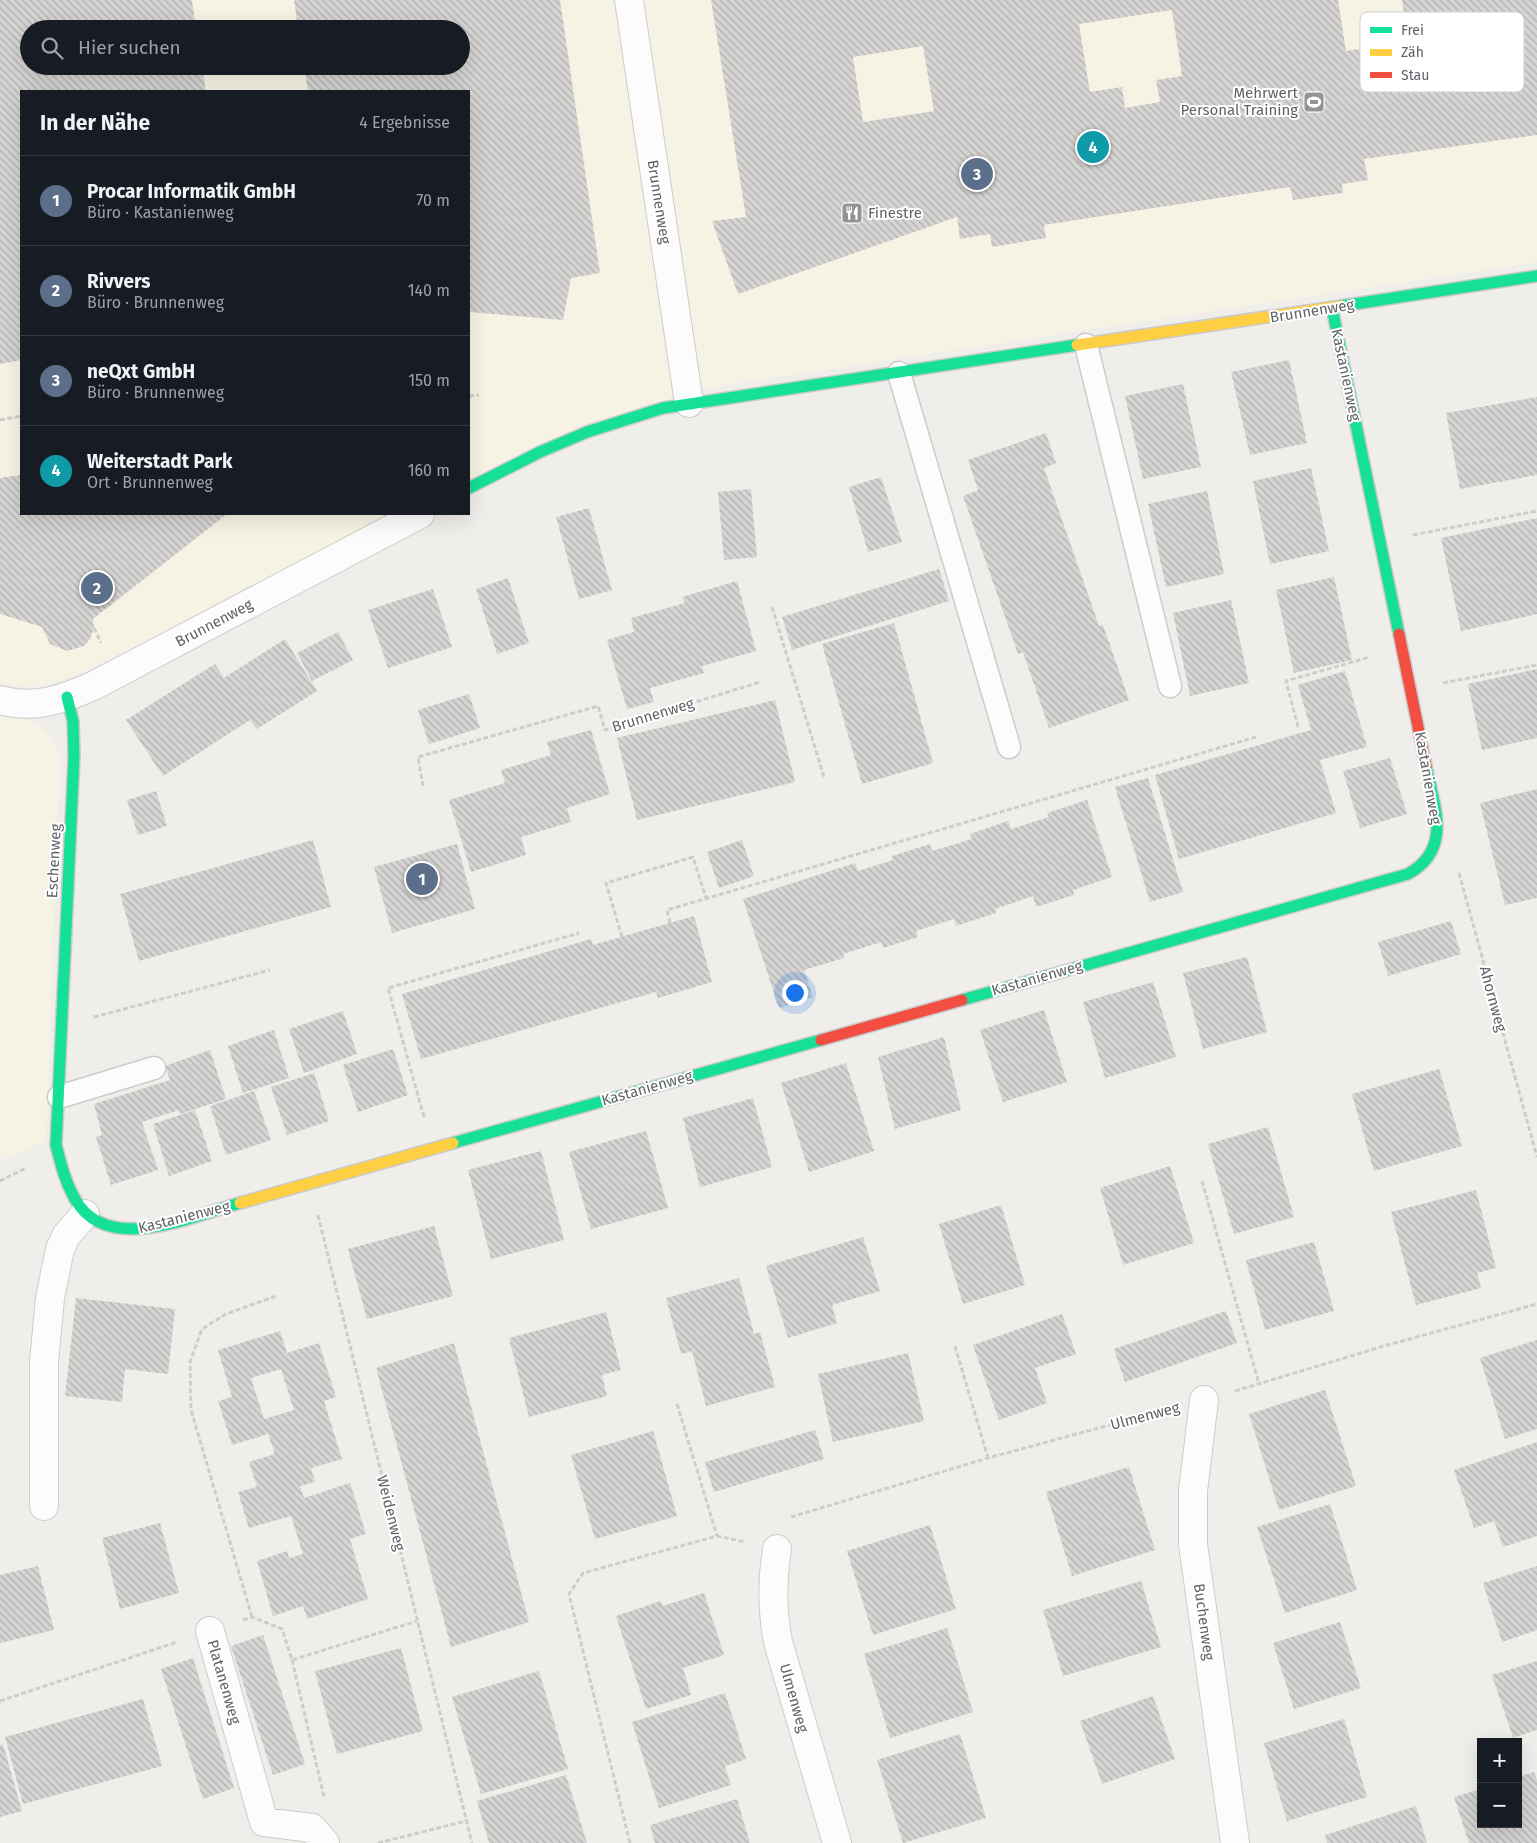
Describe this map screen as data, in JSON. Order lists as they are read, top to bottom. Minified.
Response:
{"streets":{"street":["Brunnenweg","Kastanienweg","Eschenweg","Ulmenweg","Buchenweg","Platanenweg"],"path":["Ahornweg","Weidenweg"]},"crossings":[["Brunnenweg","Kastanienweg"],["Brunnenweg","Eschenweg"],["Kastanienweg","Eschenweg"],["Kastanienweg","Ahornweg"],["Kastanienweg","Weidenweg"],["Ulmenweg","Buchenweg"]],"places":{"sports":["Mehrwert Personal Training"],"restaurant":["Finestre"]},"legend":["Frei","Zäh","Stau"],"page":{"search":"Hier suchen","heading":["In der Nähe","4 Ergebnisse"],"pins":["4","3","2","1"],"list":[{"mark":"1","name":"Procar Informatik GmbH","note":"Büro · Kastanienweg","value":"70 m"},{"mark":"2","name":"Rivvers","note":"Büro · Brunnenweg","value":"140 m"},{"mark":"3","name":"neQxt GmbH","note":"Büro · Brunnenweg","value":"150 m"},{"mark":"4","name":"Weiterstadt Park","note":"Ort · Brunnenweg","value":"160 m"}],"map_buttons":["+","−"]}}
